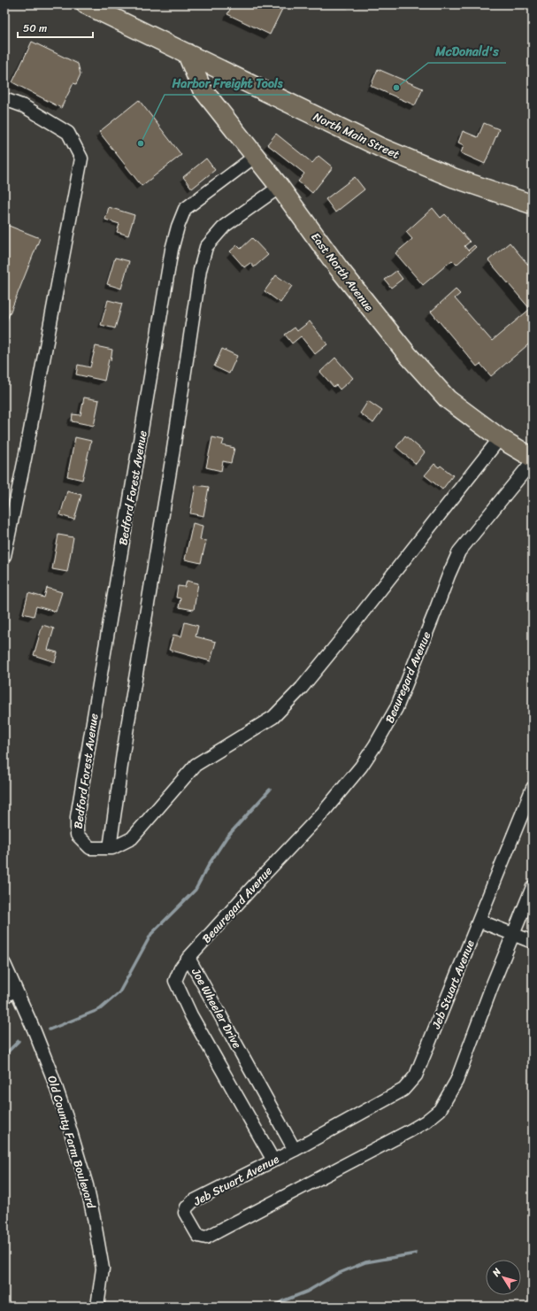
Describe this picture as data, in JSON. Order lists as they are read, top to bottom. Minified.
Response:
{"streets":{"main road":["North Main Street","East North Avenue"],"street":["Bedford Forest Avenue","Beauregard Avenue","Jeb Stuart Avenue","Joe Wheeler Drive","Old County Farm Boulevard"]},"crossings":[["North Main Street","East North Avenue"],["East North Avenue","Bedford Forest Avenue"],["Beauregard Avenue","Joe Wheeler Drive"],["Jeb Stuart Avenue","Joe Wheeler Drive"]],"places":["McDonald's","Harbor Freight Tools"],"scale_bar":"50 m","north":"top left"}
